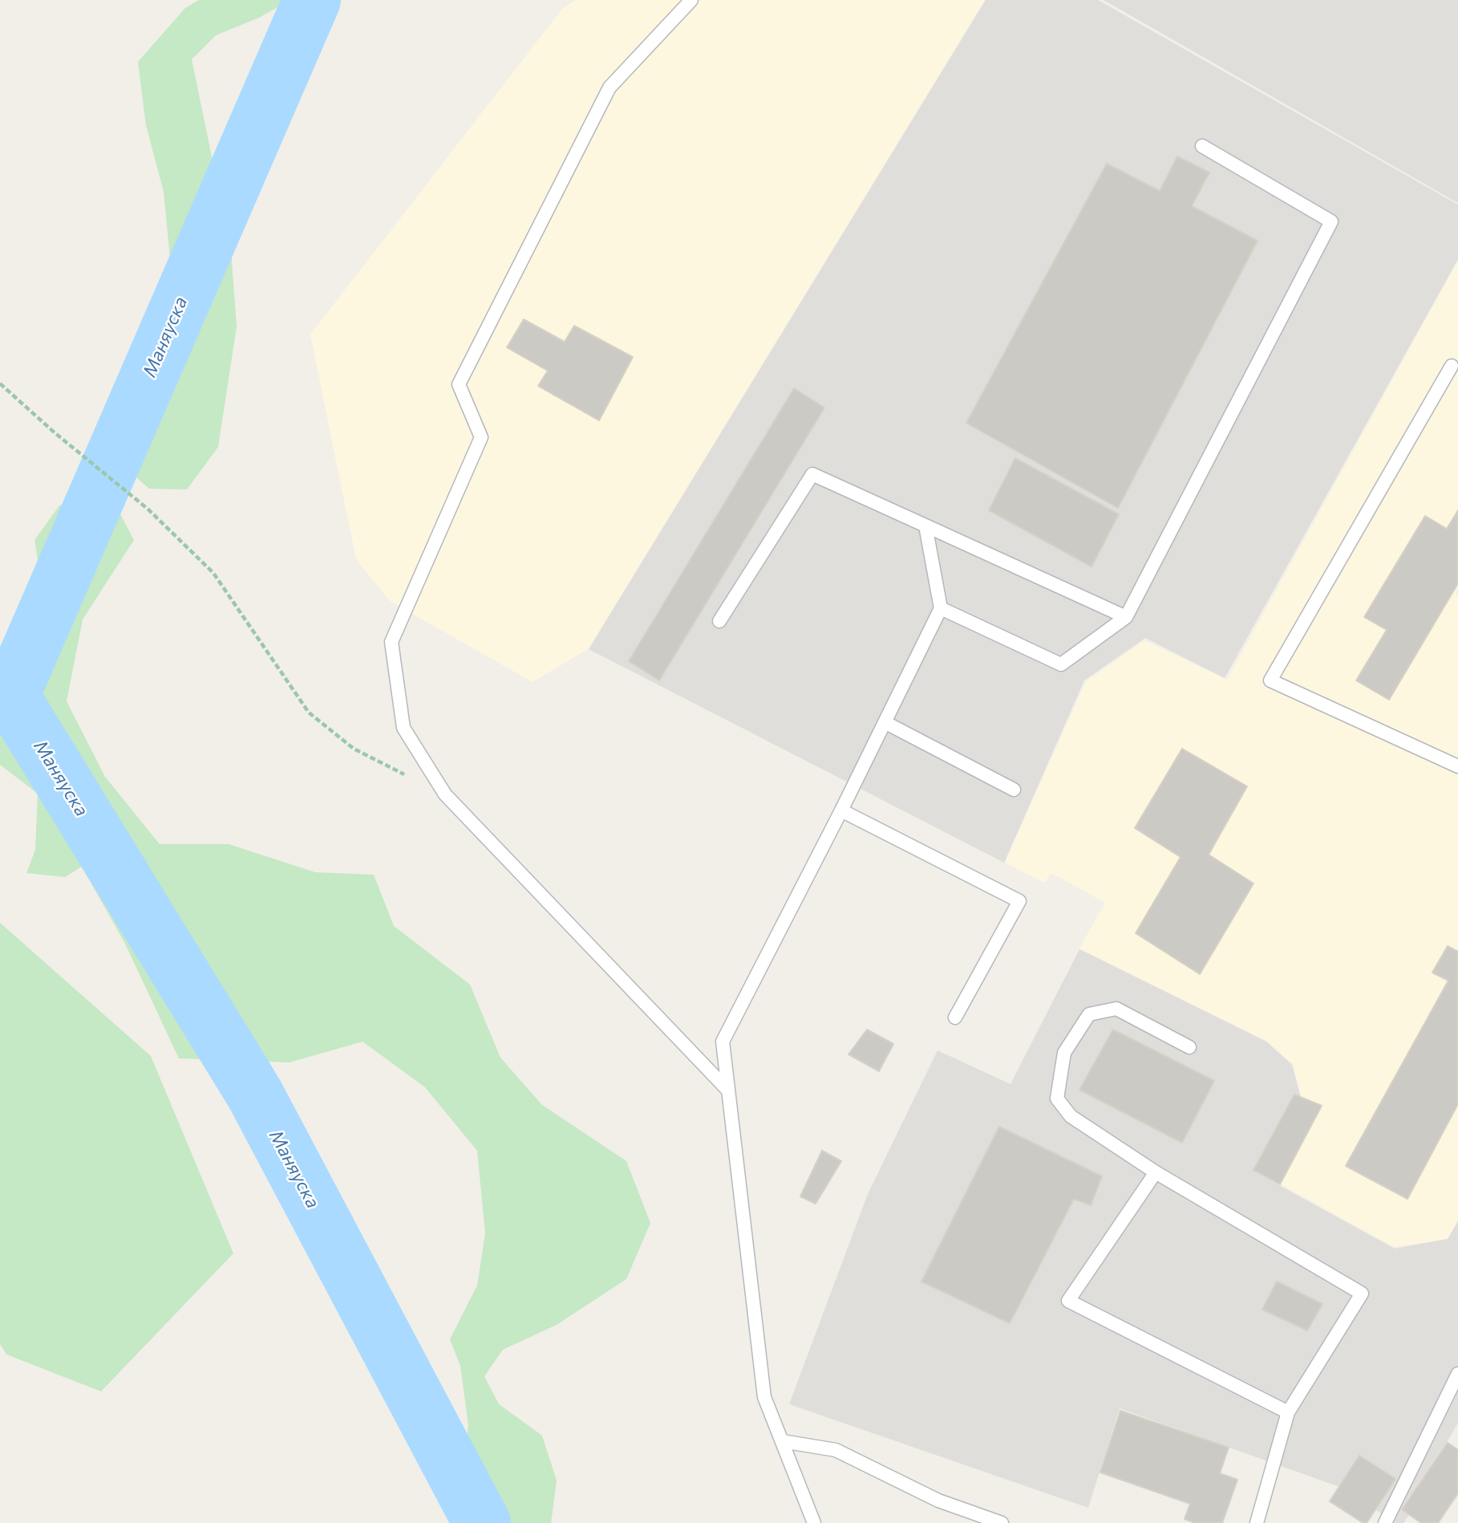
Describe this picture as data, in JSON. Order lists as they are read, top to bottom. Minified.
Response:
{"water":["Маняуска"]}
